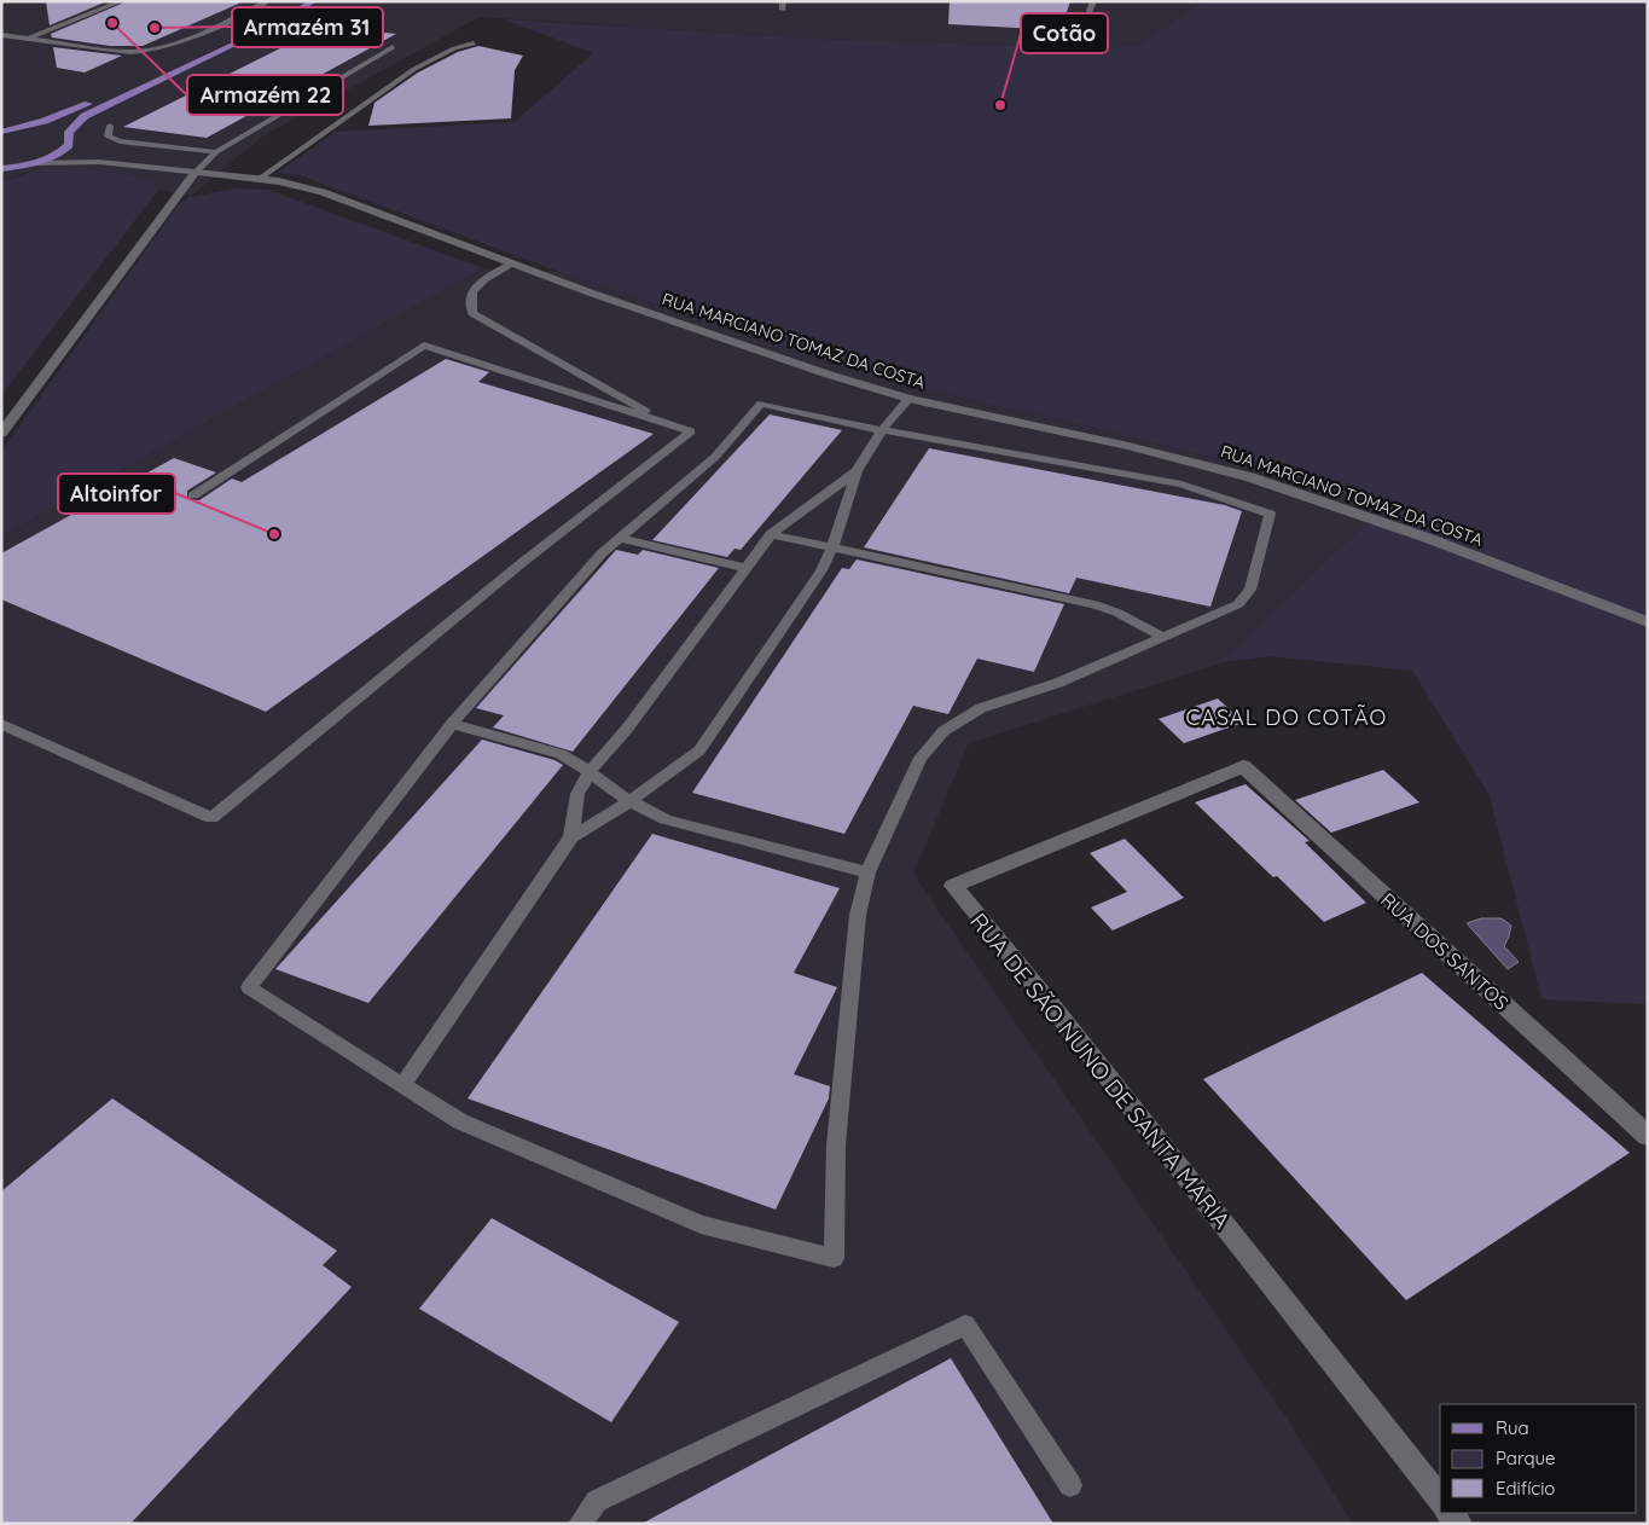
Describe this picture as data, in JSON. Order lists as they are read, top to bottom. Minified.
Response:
{"streets":{"street":["RUA MARCIANO TOMAZ DA COSTA","RUA DOS SANTOS","RUA DE SÃO NUNO DE SANTA MARIA"]},"crossings":[["RUA DOS SANTOS","RUA DE SÃO NUNO DE SANTA MARIA"]],"districts":["CASAL DO COTÃO"],"places":["Armazém 22","Armazém 31","Cotão","Altoinfor"],"legend":["Rua","Parque","Edifício"]}
